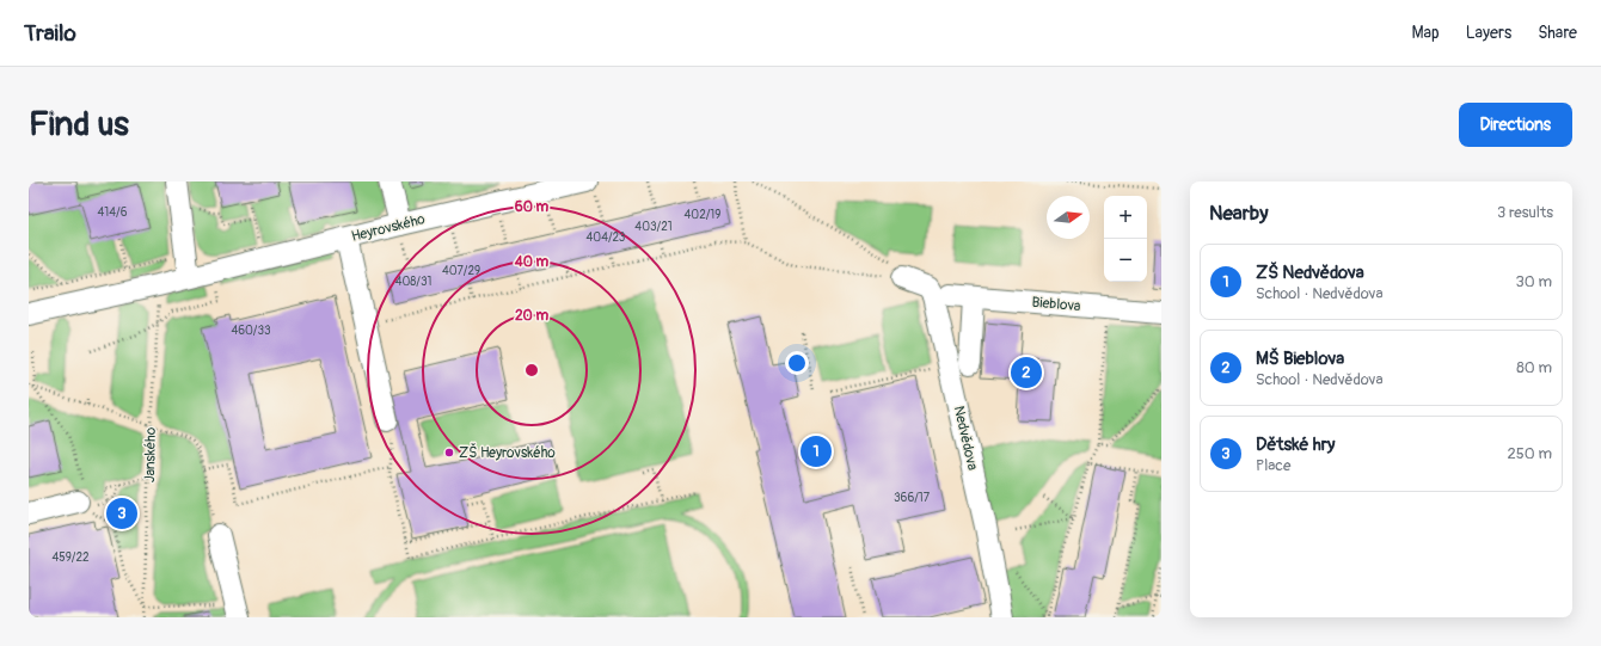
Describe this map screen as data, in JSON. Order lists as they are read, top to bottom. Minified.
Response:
{"streets":{"street":["Heyrovského","Bieblova","Nedvědova"],"path":["Janského"]},"places":["ZŠ Heyrovského"],"house_numbers":["414/6","402/19","403/21","404/23","407/29","408/31","460/33","366/17","459/22"],"north":"right","page":{"header":"Trailo","nav":["Map","Layers","Share"],"buttons":"Directions","title":"Find us","heading":["Nearby","3 results"],"map_buttons":["+","−"],"list":[{"mark":"1","name":"ZŠ Nedvědova","note":"School · Nedvědova","value":"30 m"},{"mark":"2","name":"MŠ Bieblova","note":"School · Nedvědova","value":"80 m"},{"mark":"3","name":"Dětské hry","note":"Place","value":"250 m"}],"pins":["2","1","3"]},"rings":["60 m","40 m","20 m"]}
